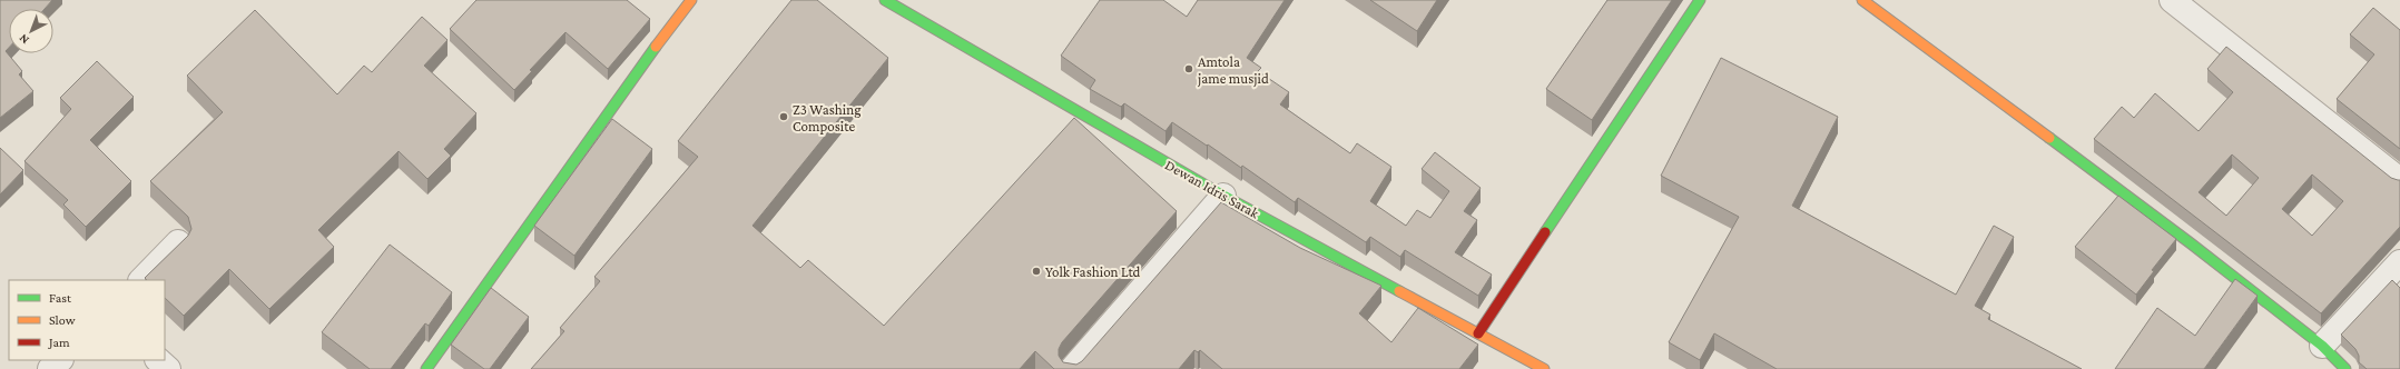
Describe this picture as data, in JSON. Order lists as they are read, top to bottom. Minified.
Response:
{"streets":{"street":["Dewan Idris Sarak"]},"places":["Amtola jame musjid","Z3 Washing Composite","Yolk Fashion Ltd"],"legend":["Fast","Slow","Jam"],"north":"bottom left"}
